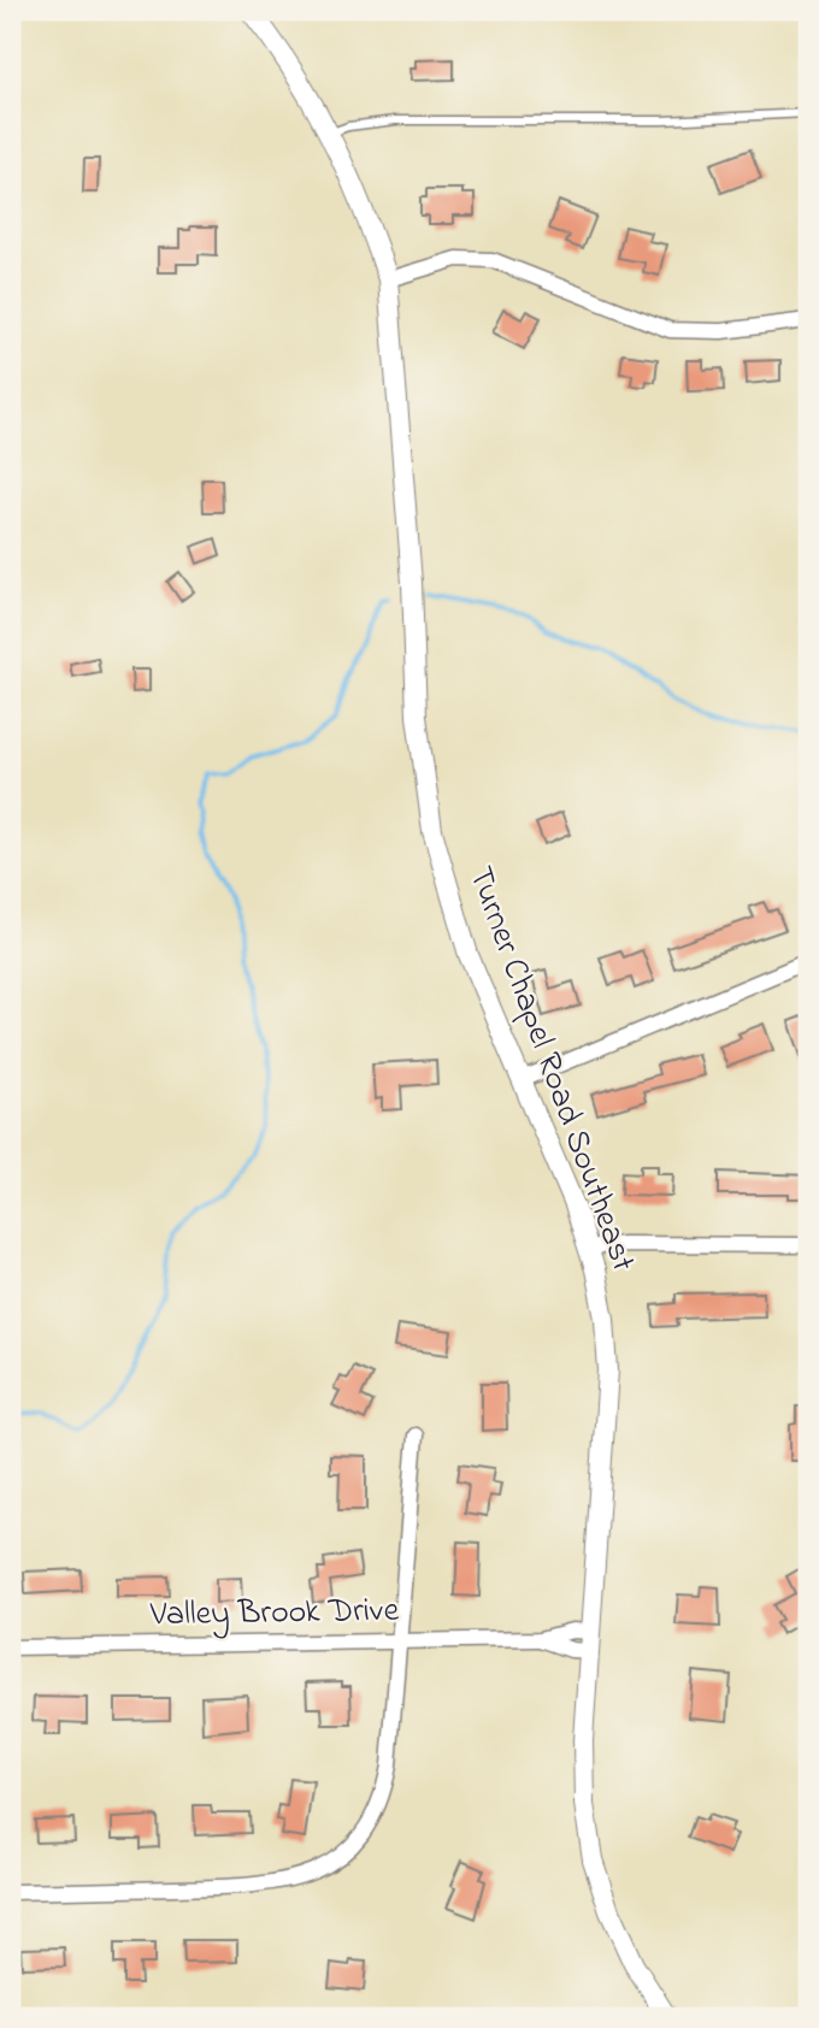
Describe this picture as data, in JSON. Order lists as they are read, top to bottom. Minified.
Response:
{"streets":{"street":["Turner Chapel Road Southeast","Valley Brook Drive"]},"crossings":[["Turner Chapel Road Southeast","Valley Brook Drive"]]}
